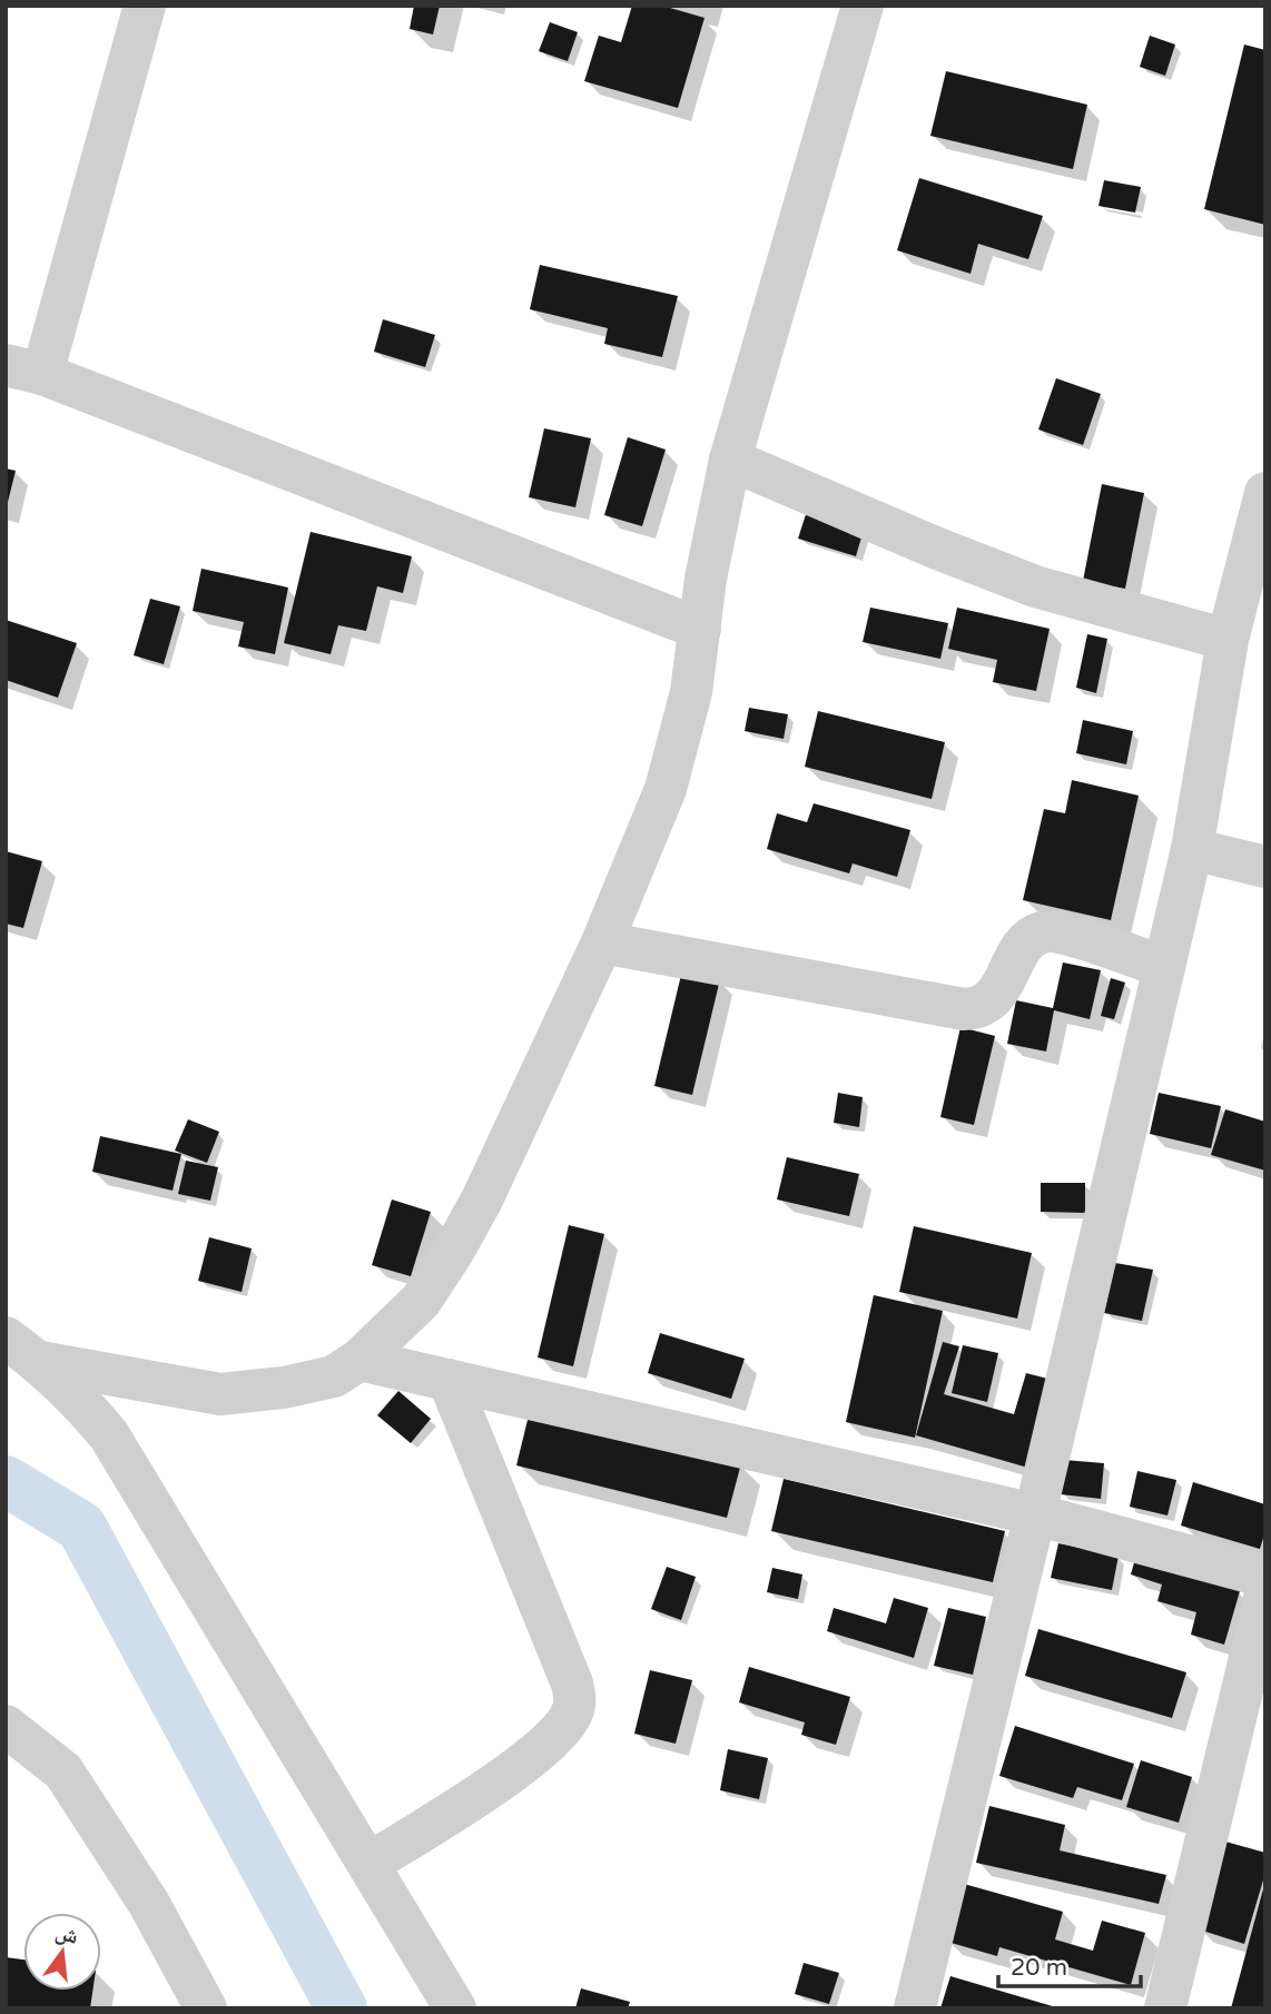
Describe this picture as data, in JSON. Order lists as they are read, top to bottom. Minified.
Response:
{"scale_bar":"20 m","north":"top"}
